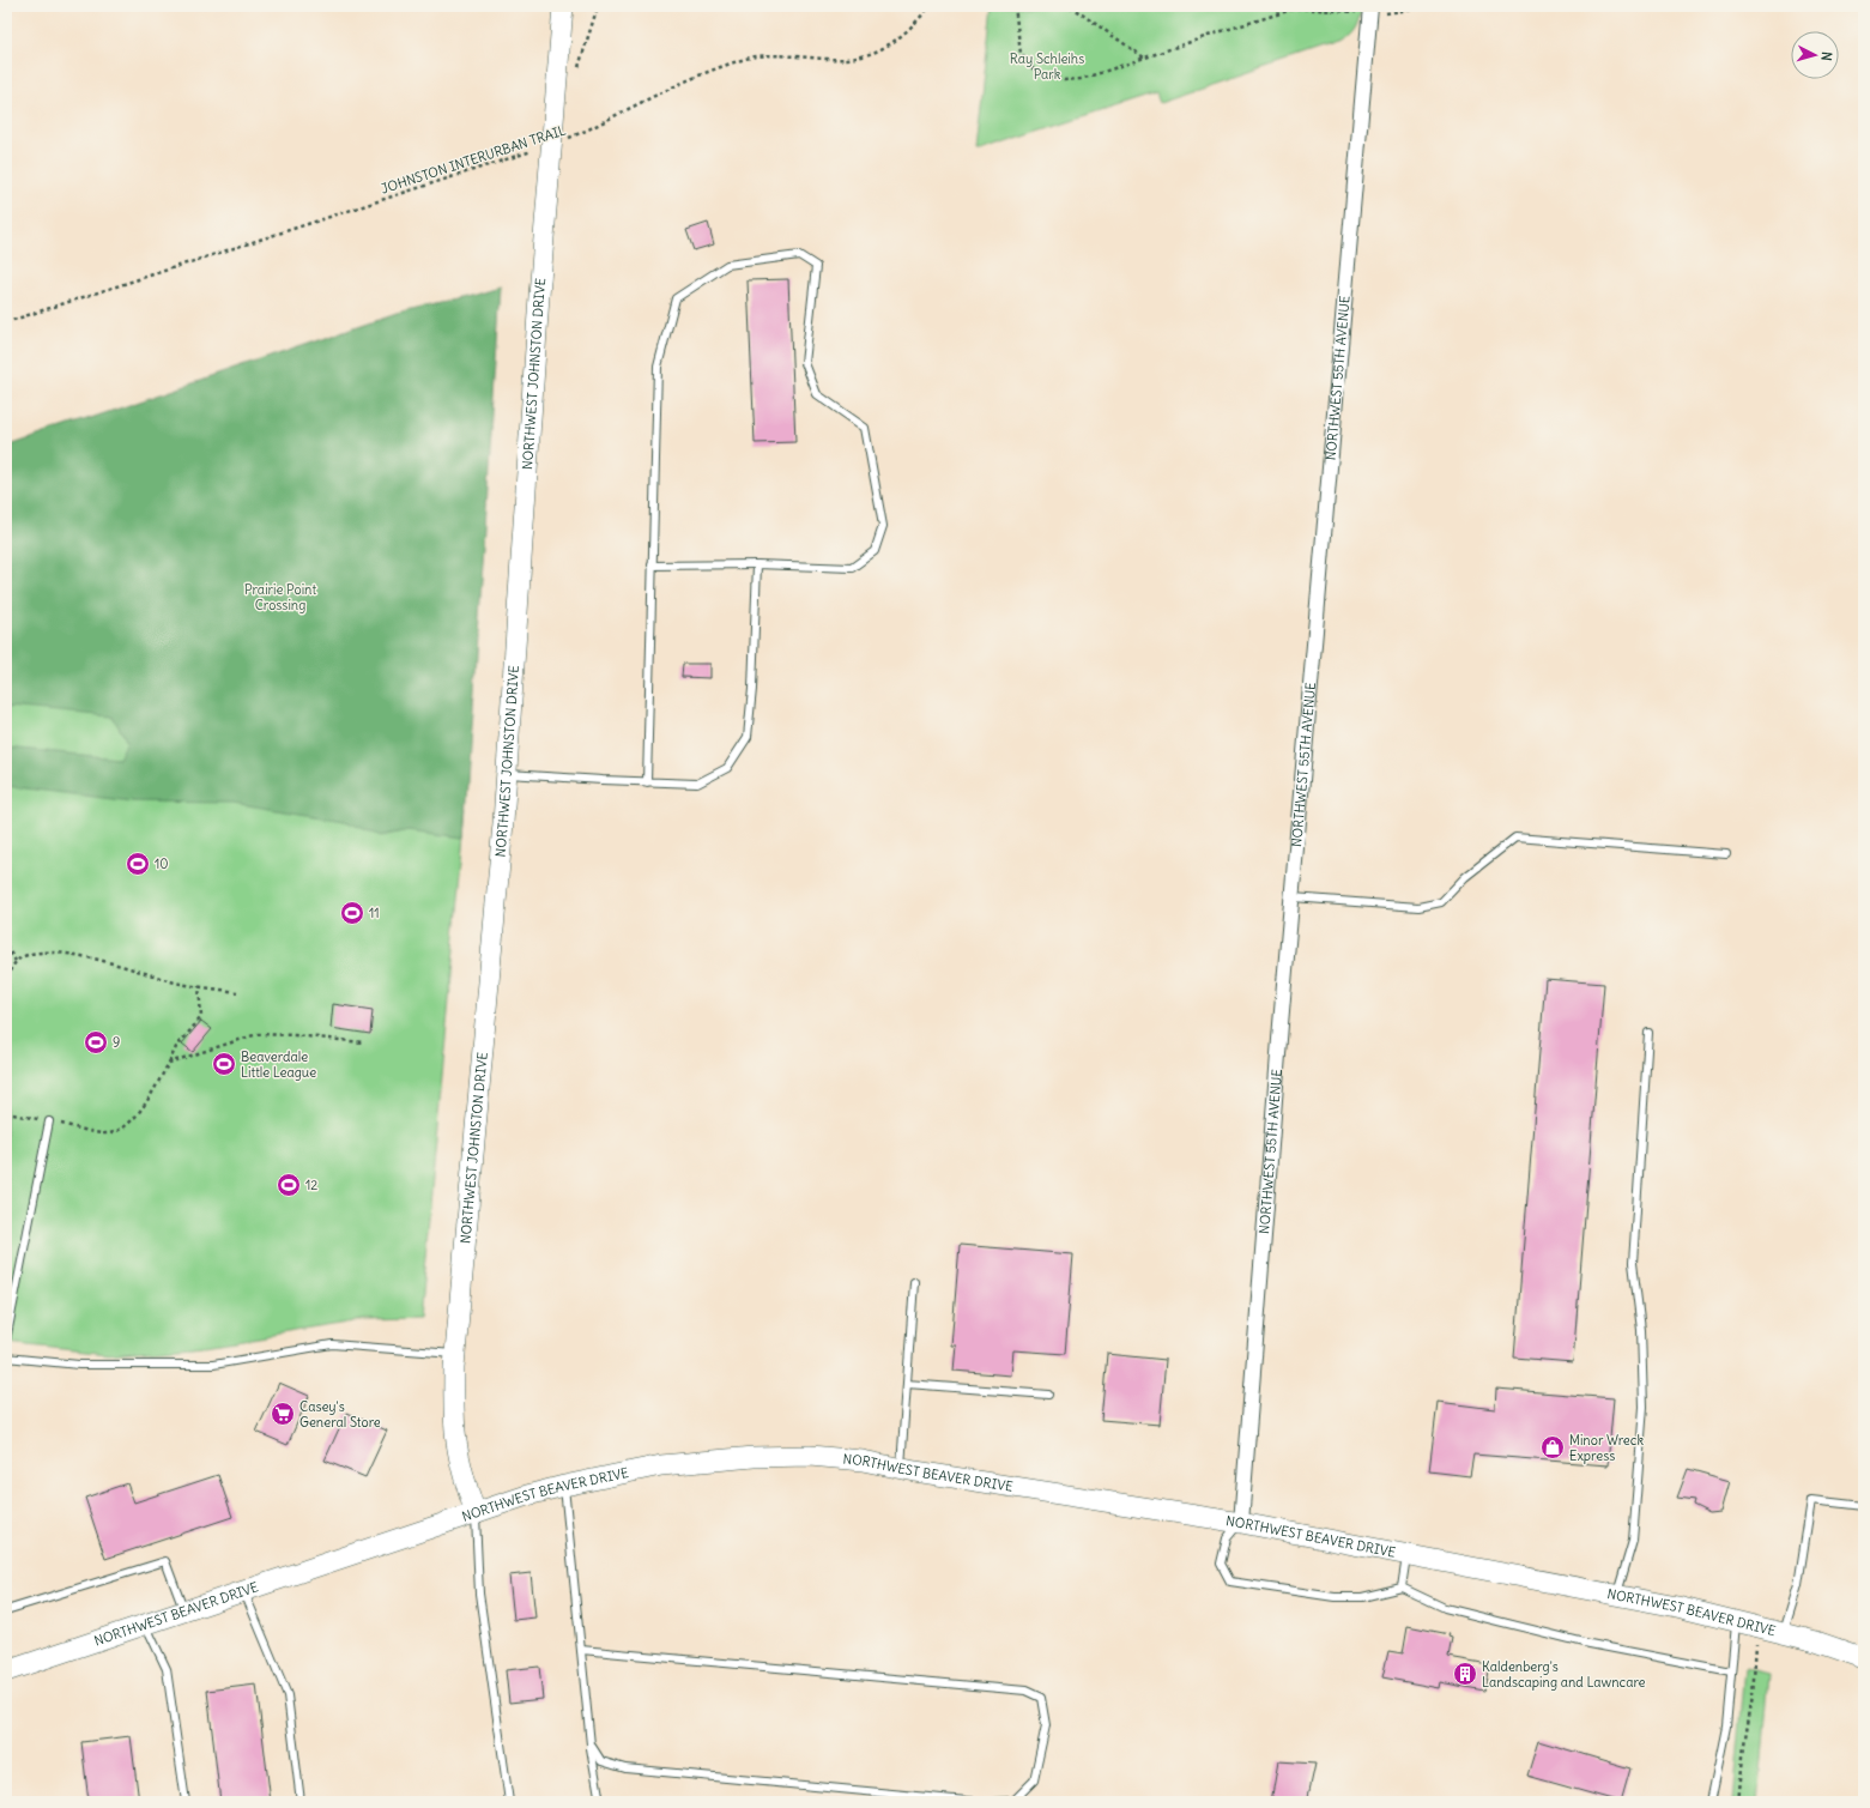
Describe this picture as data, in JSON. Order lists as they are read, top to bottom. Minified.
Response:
{"streets":{"main road":["NORTHWEST JOHNSTON DRIVE","NORTHWEST BEAVER DRIVE"],"street":["NORTHWEST 55TH AVENUE"],"path":["JOHNSTON INTERURBAN TRAIL"]},"crossings":[["JOHNSTON INTERURBAN TRAIL","NORTHWEST JOHNSTON DRIVE"],["NORTHWEST JOHNSTON DRIVE","NORTHWEST BEAVER DRIVE"],["NORTHWEST 55TH AVENUE","NORTHWEST BEAVER DRIVE"]],"parks":["Ray Schleihs Park","Prairie Point Crossing"],"places":{"sports":["10","11","9","Beaverdale Little League","12"],"supermarket":["Casey's General Store"],"shop":["Minor Wreck Express"],"building":["Kaldenberg's Landscaping and Lawncare"]},"north":"right"}
